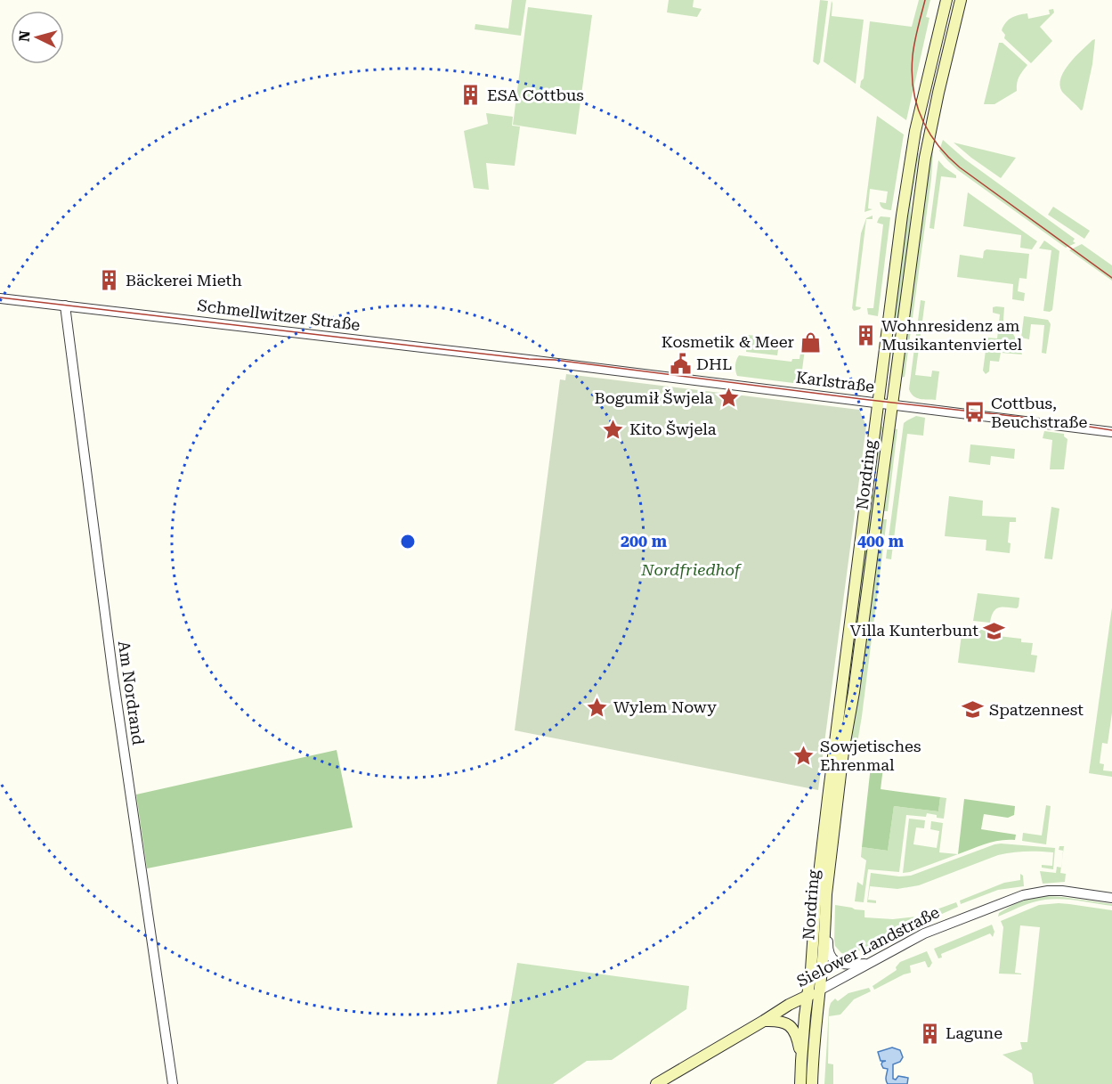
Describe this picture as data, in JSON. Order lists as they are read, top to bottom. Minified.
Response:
{"streets":{"main road":["Nordring","Sielower Landstraße"],"street":["Schmellwitzer Straße","Karlstraße","Am Nordrand"]},"crossings":[["Schmellwitzer Straße","Karlstraße"],["Schmellwitzer Straße","Am Nordrand"],["Karlstraße","Nordring"],["Nordring","Sielower Landstraße"]],"parks":["Nordfriedhof"],"places":{"building":["ESA Cottbus","Bäckerei Mieth","Wohnresidenz am Musikantenviertel","Lagune"],"shop":["Kosmetik & Meer"],"public building":["DHL"],"place":["Bogumił Šwjela","Kito Šwjela","Wylem Nowy","Sowjetisches Ehrenmal"],"bus stop":["Cottbus, Beuchstraße"],"school or university":["Villa Kunterbunt","Spatzennest"]},"north":"left","rings":["200 m","400 m"]}
